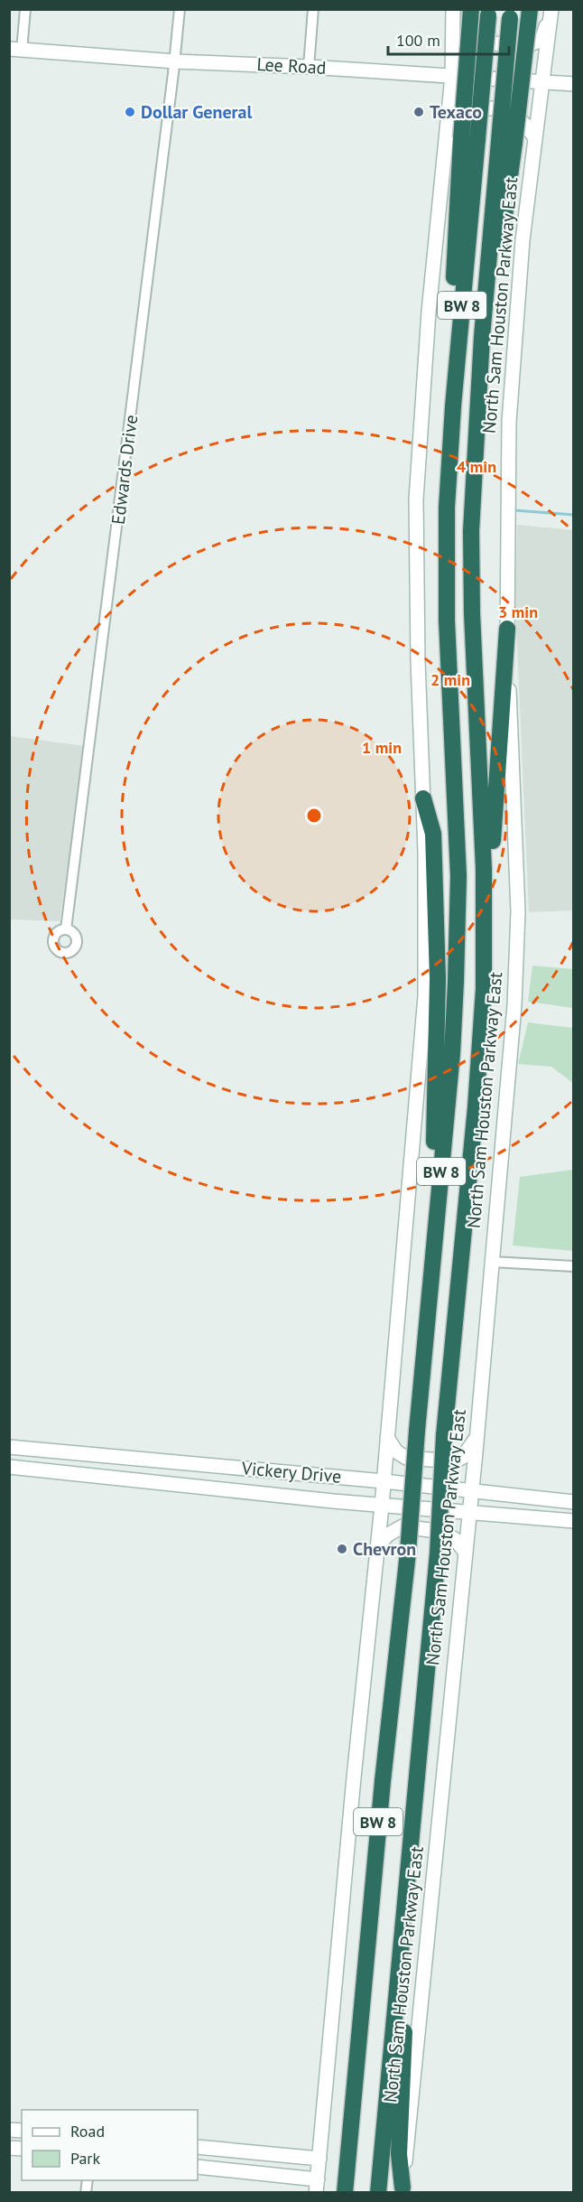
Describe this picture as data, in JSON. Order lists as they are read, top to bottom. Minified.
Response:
{"streets":{"highway":["BW 8","North Sam Houston Parkway East"],"main road":["Lee Road","Vickery Drive"],"street":["Edwards Drive"]},"crossings":[["Lee Road","North Sam Houston Parkway East"],["Lee Road","Edwards Drive"],["North Sam Houston Parkway East","Vickery Drive"]],"places":["Dollar General","Texaco","Chevron"],"legend":["Road","Park"],"scale_bar":"100 m","rings":["4 min","3 min","2 min","1 min"]}
